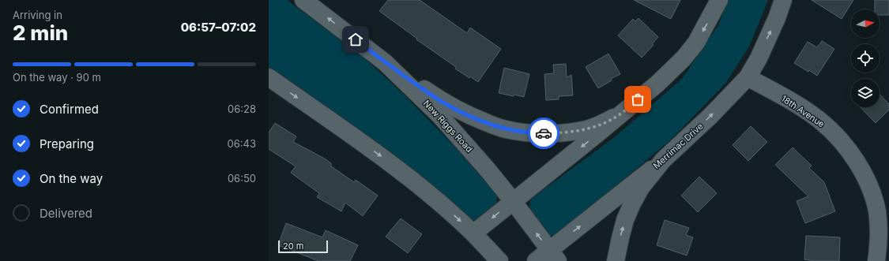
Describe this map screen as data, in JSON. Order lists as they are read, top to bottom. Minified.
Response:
{"streets":{"street":["18th Avenue","New Riggs Road","Merrimac Drive"]},"crossings":[["18th Avenue","Merrimac Drive"],["New Riggs Road","Merrimac Drive"]],"scale_bar":"20 m","north":"right","page":{"heading":["2 min","Arriving in","06:57–07:02"],"bar":"On the way · 90 m","list":[["Confirmed","06:28"],["Preparing","06:43"],["On the way","06:50"],"Delivered"],"scale":"20 m"}}
